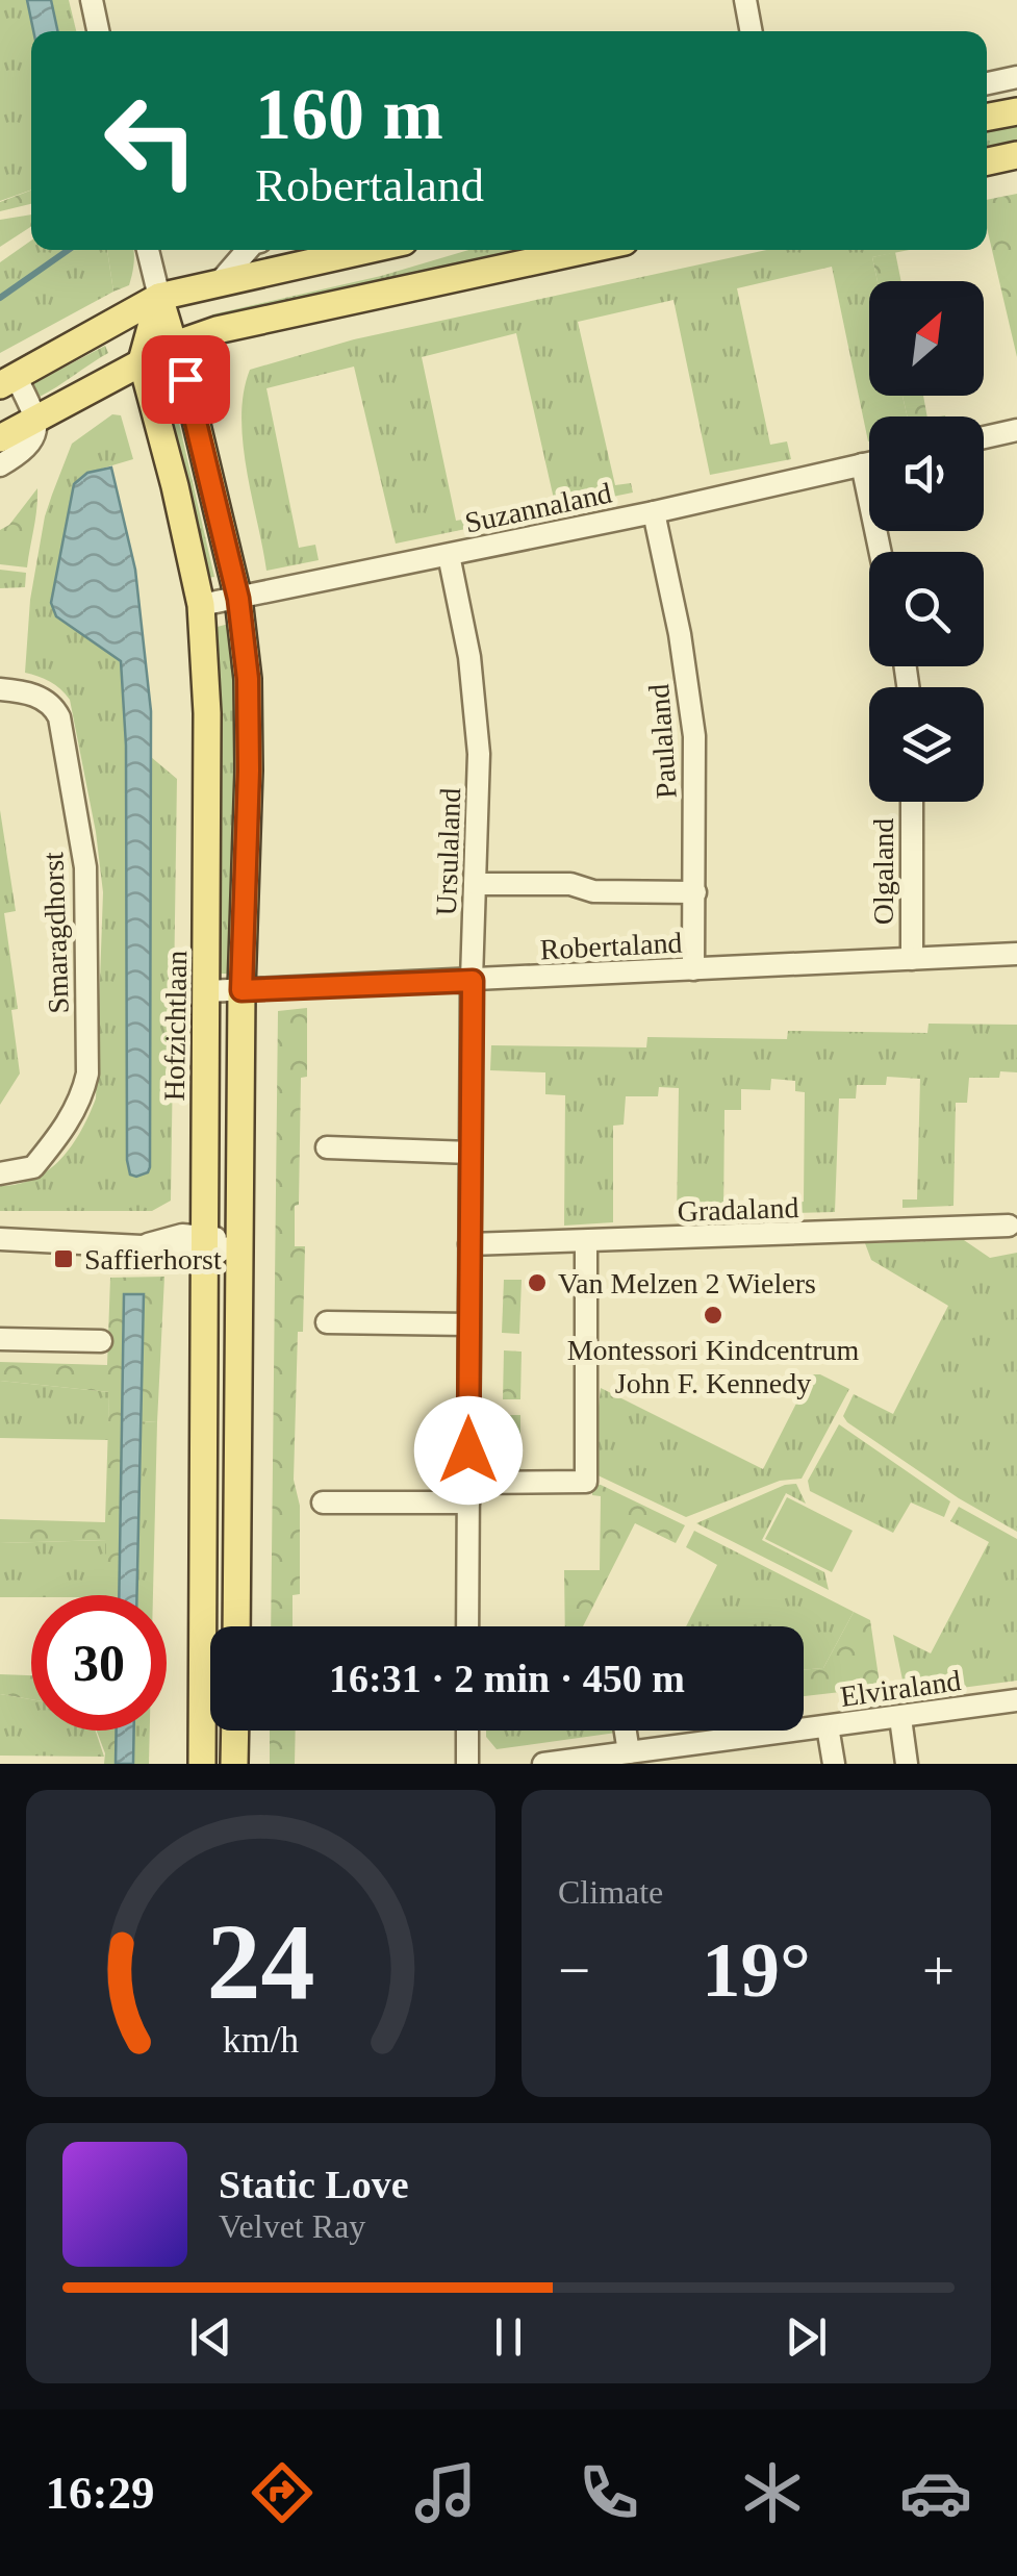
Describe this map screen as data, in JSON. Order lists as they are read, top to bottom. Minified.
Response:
{"streets":{"main road":["Hofzichtlaan"],"street":["Suzannaland","Paulaland","Ursulaland","Olgaland","Smaragdhorst","Robertaland","Gradaland","Elviraland"]},"crossings":[["Suzannaland","Paulaland"],["Suzannaland","Ursulaland"],["Suzannaland","Hofzichtlaan"],["Paulaland","Robertaland"],["Ursulaland","Robertaland"],["Ursulaland","Gradaland"],["Olgaland","Robertaland"],["Robertaland","Hofzichtlaan"]],"places":{"transit":["Saffierhorst"],"other":["Van Melzen 2 Wielers","Montessori Kindcentrum John F. Kennedy"]},"north":"top right","page":{"turn":["160 m","Robertaland"],"limit":"30","trip":"16:31 · 2 min · 450 m","tile":"Climate","heat":["−","19°","+"],"song":["Static Love","Velvet Ray"],"tabs":"16:29","gauge":["24","km/h"]}}
